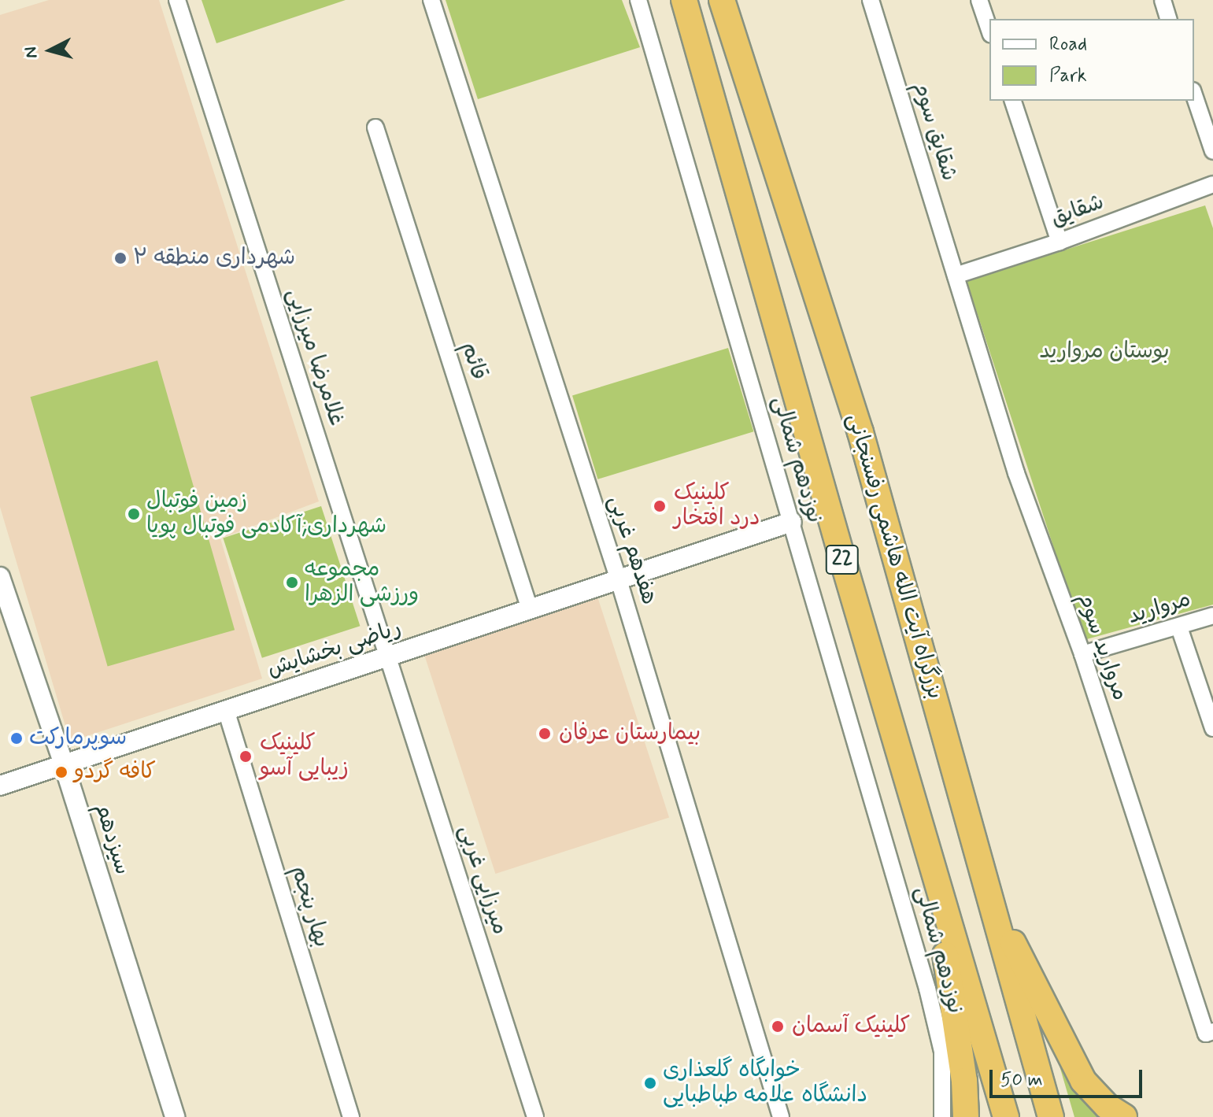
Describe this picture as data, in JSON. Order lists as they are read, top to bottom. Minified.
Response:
{"streets":{"highway":["بزرگراه آیت الله هاشمی رفسنجانی","22"],"street":["شقایق سوم","شقایق","غلامرضا میرزایی","قائم","نوزدهم شمالی","هفدهم غربی","مروارید","مروارید سوم","ریاضی بخشایش","سیزدهم","میرزایی غربی","بهار پنجم"]},"crossings":[["شقایق سوم","شقایق"],["شقایق سوم","مروارید سوم"],["شقایق","مروارید سوم"],["غلامرضا میرزایی","ریاضی بخشایش"],["غلامرضا میرزایی","میرزایی غربی"],["قائم","ریاضی بخشایش"],["نوزدهم شمالی","ریاضی بخشایش"],["هفدهم غربی","ریاضی بخشایش"],["مروارید","مروارید سوم"],["ریاضی بخشایش","سیزدهم"],["ریاضی بخشایش","میرزایی غربی"],["ریاضی بخشایش","بهار پنجم"]],"parks":["بوستان مروارید"],"places":["شهرداری منطقه ۲","کلینیک درد افتخار","زمین فوتبال شهرداری;آکادمی فوتبال پویا","مجموعه ورزشی الزهرا","بیمارستان عرفان","سوپرمارکت","کلینیک زیبایی آسو","کافه گردو","کلینیک آسمان","خوابگاه گلعذاری دانشگاه علامه طباطبایی"],"legend":["Road","Park"],"scale_bar":"50 m","north":"left"}
